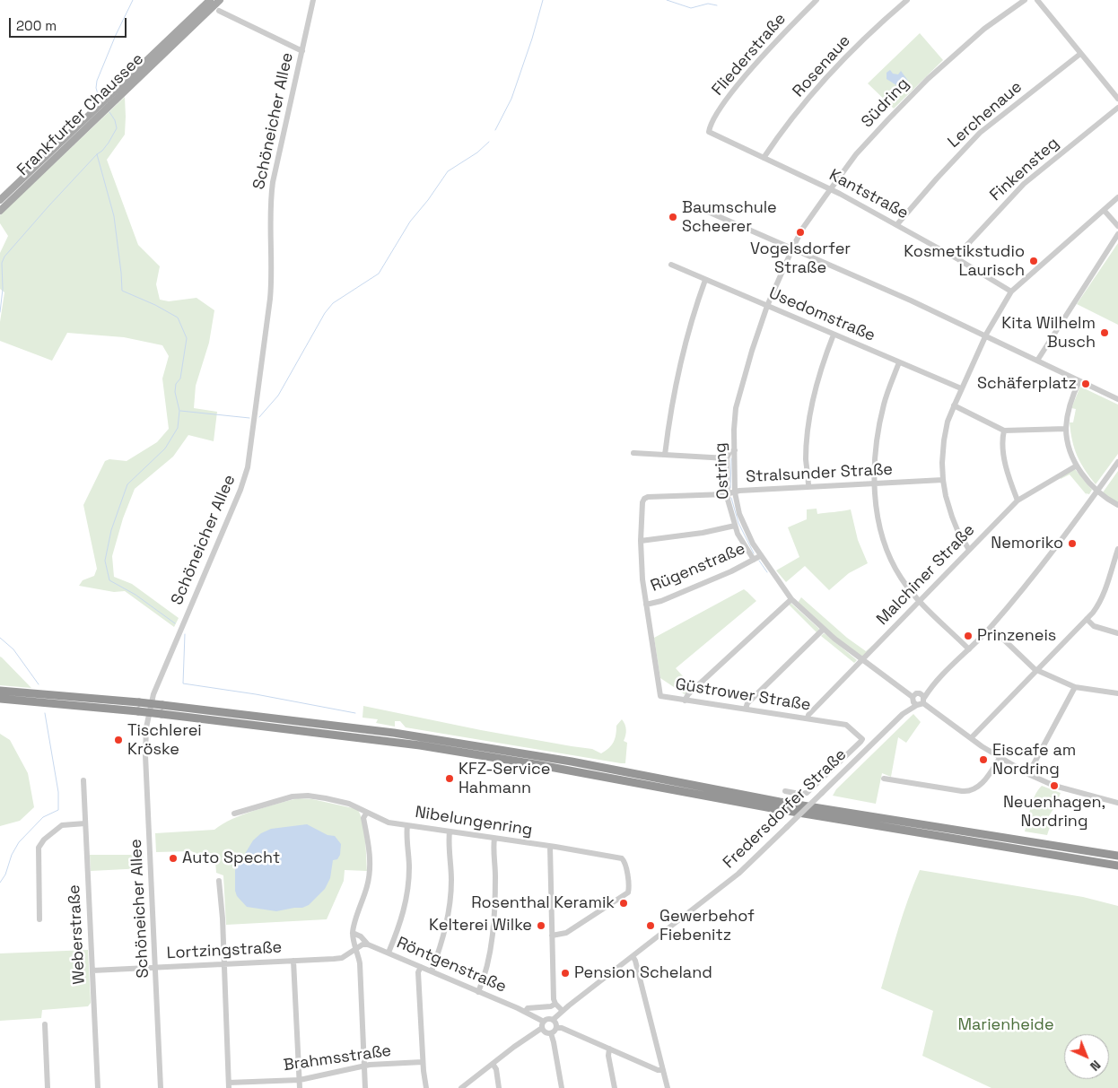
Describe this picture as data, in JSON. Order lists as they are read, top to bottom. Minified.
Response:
{"streets":{"main road":["Frankfurter Chaussee"],"street":["Fliederstraße","Rosenaue","Südring","Lerchenaue","Schöneicher Allee","Finkensteg","Kantstraße","Usedomstraße","Ostring","Stralsunder Straße","Rügenstraße","Malchiner Straße","Güstrower Straße","Fredersdorfer Straße","Nibelungenring","Weberstraße","Lortzingstraße","Röntgenstraße","Brahmsstraße"]},"crossings":[["Fliederstraße","Kantstraße"],["Rosenaue","Kantstraße"],["Südring","Kantstraße"],["Südring","Ostring"],["Lerchenaue","Kantstraße"],["Schöneicher Allee","Lortzingstraße"],["Finkensteg","Kantstraße"],["Usedomstraße","Ostring"],["Ostring","Stralsunder Straße"],["Ostring","Rügenstraße"],["Ostring","Malchiner Straße"],["Ostring","Fredersdorfer Straße"],["Stralsunder Straße","Güstrower Straße"],["Rügenstraße","Güstrower Straße"],["Malchiner Straße","Güstrower Straße"],["Weberstraße","Lortzingstraße"]],"parks":["Marienheide"],"places":["Baumschule Scheerer","Vogelsdorfer Straße","Kosmetikstudio Laurisch","Kita Wilhelm Busch","Schäferplatz","Nemoriko","Prinzeneis","Tischlerei Kröske","Eiscafe am Nordring","KFZ-Service Hahmann","Neuenhagen, Nordring","Auto Specht","Rosenthal Keramik","Kelterei Wilke","Gewerbehof Fiebenitz","Pension Scheland"],"scale_bar":"200 m","north":"bottom right"}
